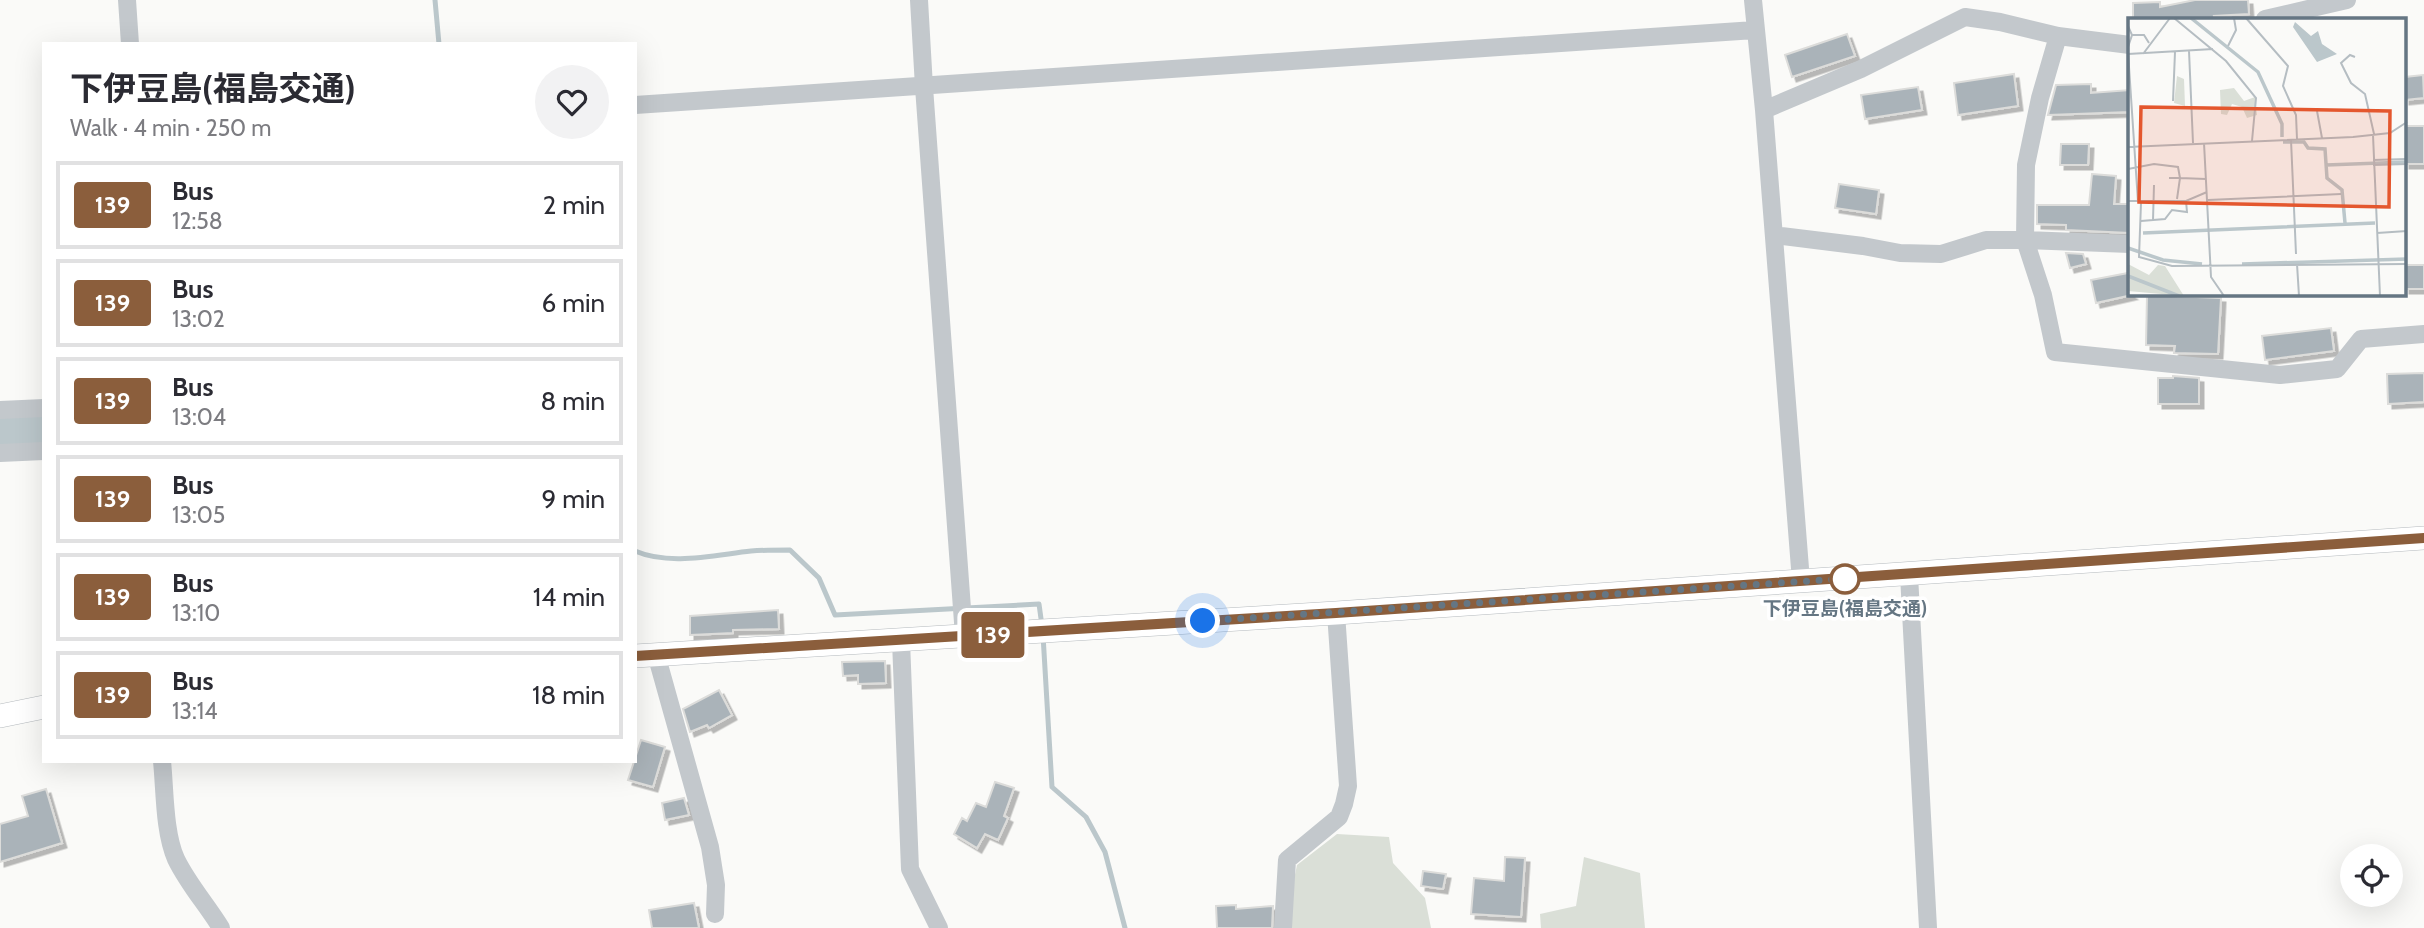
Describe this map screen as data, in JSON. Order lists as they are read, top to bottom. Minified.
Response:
{"places":["下伊豆島(福島交通)"],"lines":["bus line 139"],"page":{"on_map":"139","heading":["下伊豆島(福島交通)","Walk · 4 min · 250 m"],"list":[{"mark":"139","name":"Bus","note":"12:58","value":"2 min"},{"mark":"139","name":"Bus","note":"13:02","value":"6 min"},{"mark":"139","name":"Bus","note":"13:04","value":"8 min"},{"mark":"139","name":"Bus","note":"13:05","value":"9 min"},{"mark":"139","name":"Bus","note":"13:10","value":"14 min"},{"mark":"139","name":"Bus","note":"13:14","value":"18 min"}]}}
